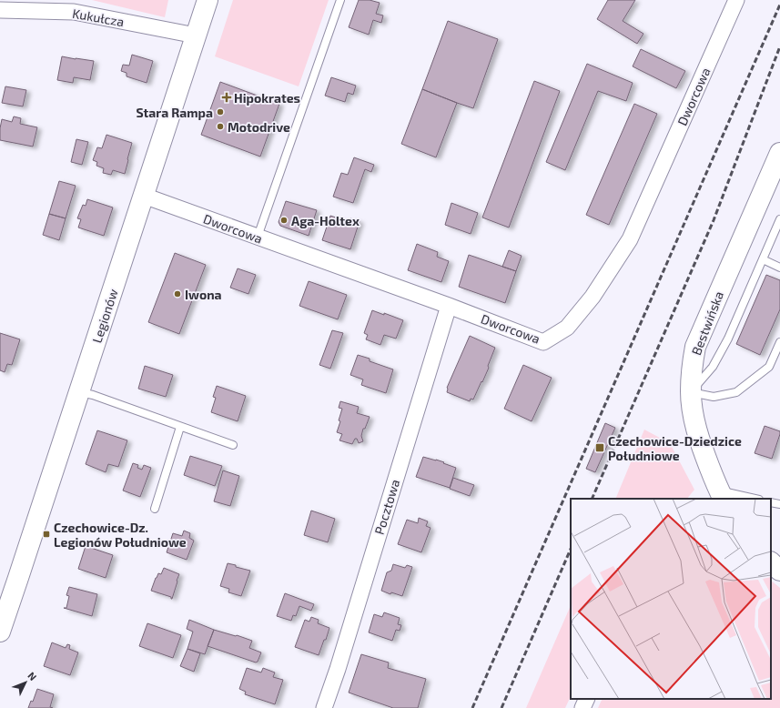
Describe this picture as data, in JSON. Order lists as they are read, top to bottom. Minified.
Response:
{"streets":{"street":["Kukułcza","Dworcowa","Legionów","Bestwińska","Pocztowa"]},"crossings":[["Kukułcza","Legionów"],["Dworcowa","Legionów"],["Dworcowa","Pocztowa"]],"places":{"health":["Hipokrates"],"other":["Stara Rampa","Motodrive","Aga-Holtex","Iwona"],"transit":["Czechowice-Dziedzice Południowe","Czechowice-Dz. Legionów Południowe"]},"north":"top right"}
